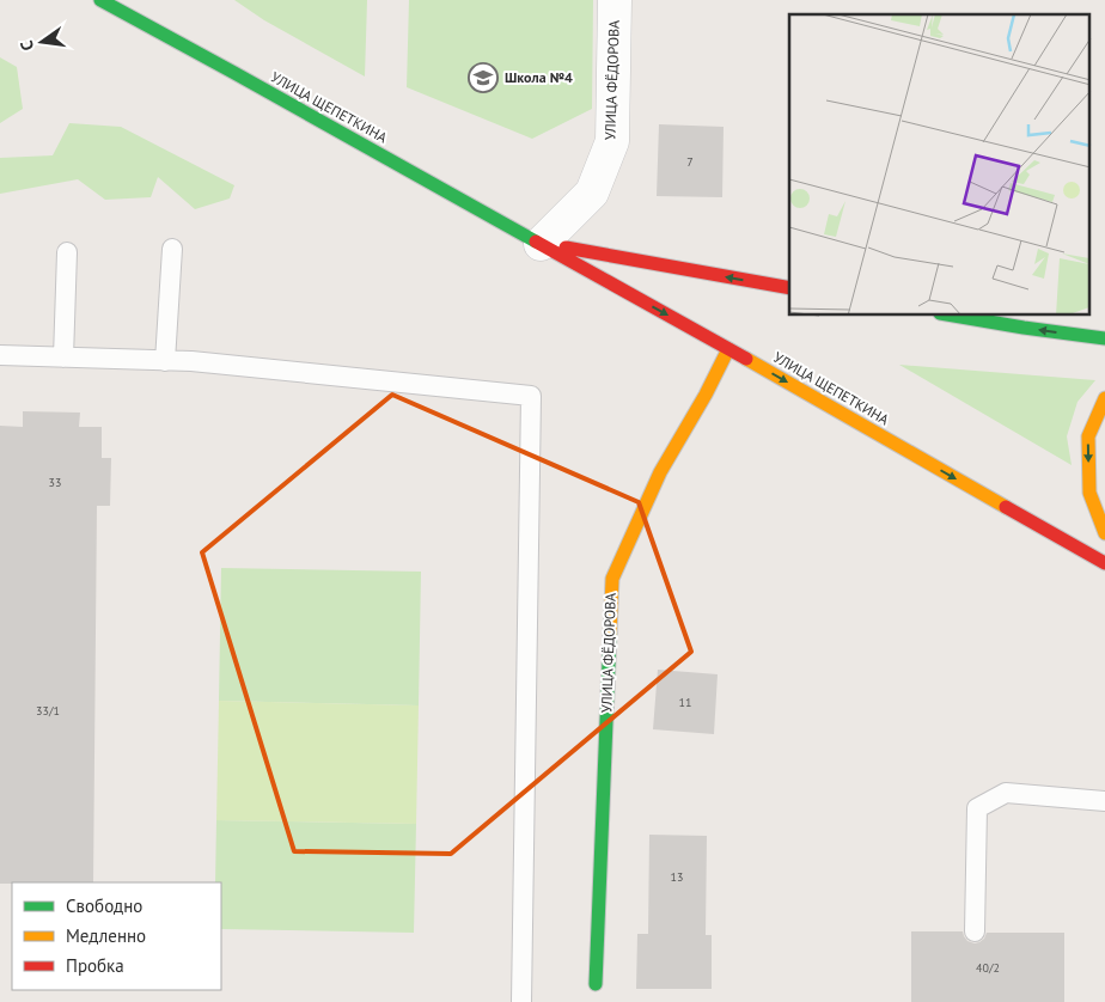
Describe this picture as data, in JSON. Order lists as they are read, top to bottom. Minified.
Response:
{"streets":{"main road":["УЛИЦА ФЁДОРОВА","УЛИЦА ЩЕПЕТКИНА"]},"crossings":[["УЛИЦА ФЁДОРОВА","УЛИЦА ЩЕПЕТКИНА"]],"places":{"school or university":["Школа №4"]},"house_numbers":["7","33","11","33/1","13","40/2"],"legend":["Свободно","Медленно","Пробка"],"north":"left"}
